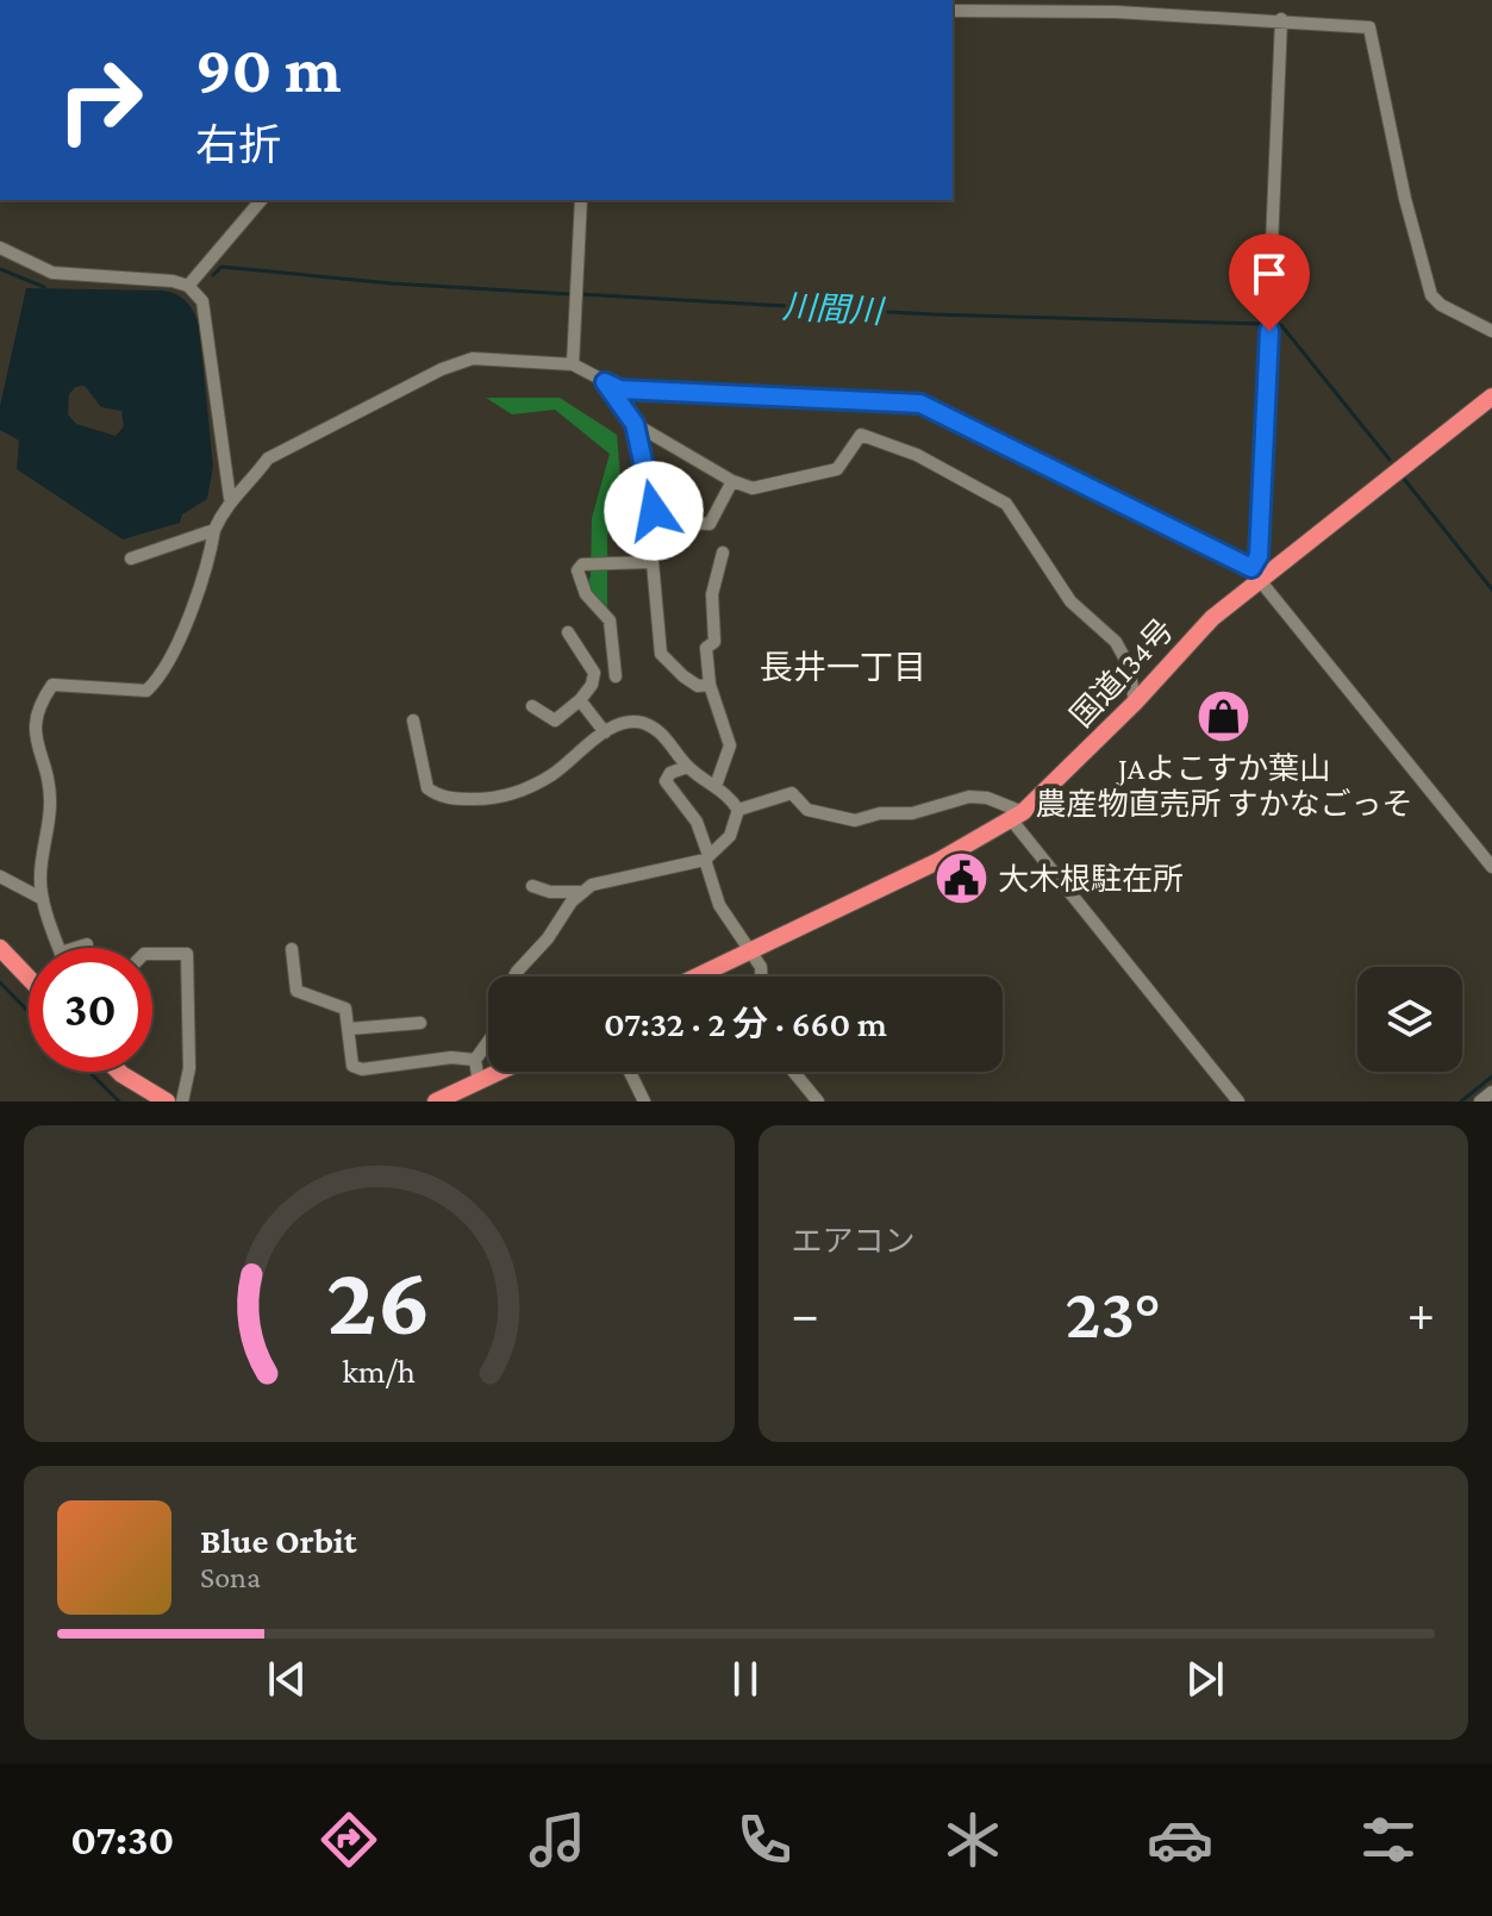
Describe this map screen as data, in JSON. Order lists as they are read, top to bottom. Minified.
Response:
{"streets":{"highway":["国道134号"]},"districts":["長井一丁目"],"water":["川間川"],"places":{"shop":["JAよこすか葉山 農産物直売所 すかなごっそ"],"public building":["大木根駐在所"]},"page":{"turn":["90 m","右折"],"limit":"30","trip":"07:32 · 2 分 · 660 m","tile":"エアコン","heat":["−","23°","+"],"song":["Blue Orbit","Sona"],"tabs":"07:30","gauge":["26","km/h"]}}
